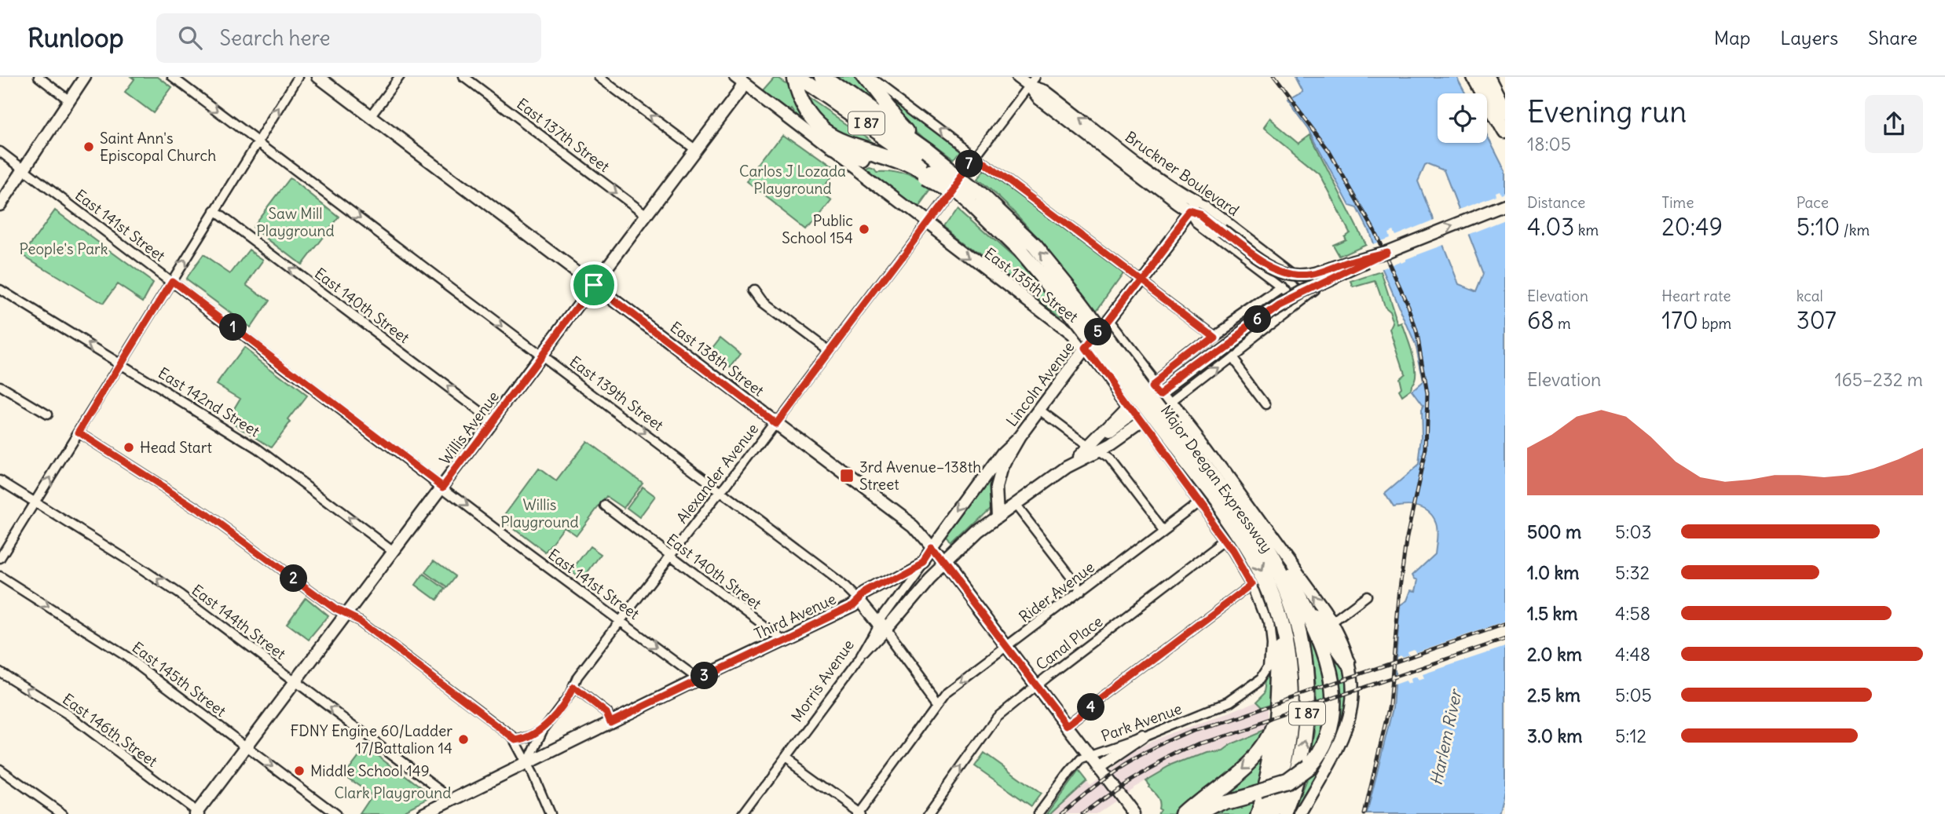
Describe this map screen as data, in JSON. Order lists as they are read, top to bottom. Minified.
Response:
{"streets":{"highway":["I 87","Major Deegan Expressway"],"main road":["Bruckner Boulevard","East 135th Street","East 138th Street","Lincoln Avenue","East 139th Street","Willis Avenue","Third Avenue"],"street":["East 137th Street","East 141st Street","East 140th Street","East 142nd Street","Alexander Avenue","Rider Avenue","East 144th Street","Canal Place","East 145th Street","Morris Avenue","Park Avenue","East 146th Street"]},"crossings":[["East 137th Street","Willis Avenue"],["Bruckner Boulevard","Lincoln Avenue"],["Bruckner Boulevard","Alexander Avenue"],["East 141st Street","Willis Avenue"],["East 141st Street","Alexander Avenue"],["East 141st Street","Third Avenue"],["East 135th Street","Lincoln Avenue"],["East 135th Street","Willis Avenue"],["East 135th Street","Alexander Avenue"],["East 135th Street","Rider Avenue"],["East 135th Street","Canal Place"],["East 135th Street","Park Avenue"],["East 140th Street","Willis Avenue"],["East 140th Street","Alexander Avenue"],["East 140th Street","Third Avenue"],["East 138th Street","Willis Avenue"],["East 138th Street","Alexander Avenue"],["East 138th Street","Rider Avenue"],["East 138th Street","Third Avenue"],["East 138th Street","Canal Place"],["East 138th Street","Park Avenue"],["Lincoln Avenue","Third Avenue"],["East 139th Street","Willis Avenue"],["East 139th Street","Alexander Avenue"],["East 139th Street","Rider Avenue"],["East 139th Street","Third Avenue"],["East 139th Street","Morris Avenue"],["East 142nd Street","Willis Avenue"],["Willis Avenue","East 144th Street"],["Willis Avenue","East 145th Street"],["Willis Avenue","East 146th Street"],["Alexander Avenue","Third Avenue"],["Third Avenue","East 144th Street"]],"one_way":["East 137th Street","East 141st Street","East 140th Street","East 139th Street","East 142nd Street","East 144th Street","Canal Place","East 145th Street","East 146th Street"],"water":["Harlem River"],"parks":["Carlos J Lozada Playground","Saw Mill Playground","People's Park","Willis Playground","Clark Playground"],"places":{"other":["Saint Ann's Episcopal Church","Public School 154","Head Start","FDNY Engine 60/Ladder 17/Battalion 14","Middle School 149"],"transit":["3rd Avenue–138th Street"]},"page":{"header":"Runloop","search":"Search here","nav":["Map","Layers","Share"],"heading":["Evening run","18:05"],"pins":["7","6","1","5","2","3","4"],"stats":[["Distance","4.03 km"],["Time","20:49"],["Pace","5:10 /km"],["Elevation","68 m"],["Heart rate","170 bpm"],["kcal","307"]],"chart":["Elevation","165–232 m"],"list":[{"name":"500 m","note":"5:03"},{"name":"1.0 km","note":"5:32"},{"name":"1.5 km","note":"4:58"},{"name":"2.0 km","note":"4:48"},{"name":"2.5 km","note":"5:05"},{"name":"3.0 km","note":"5:12"}]}}
